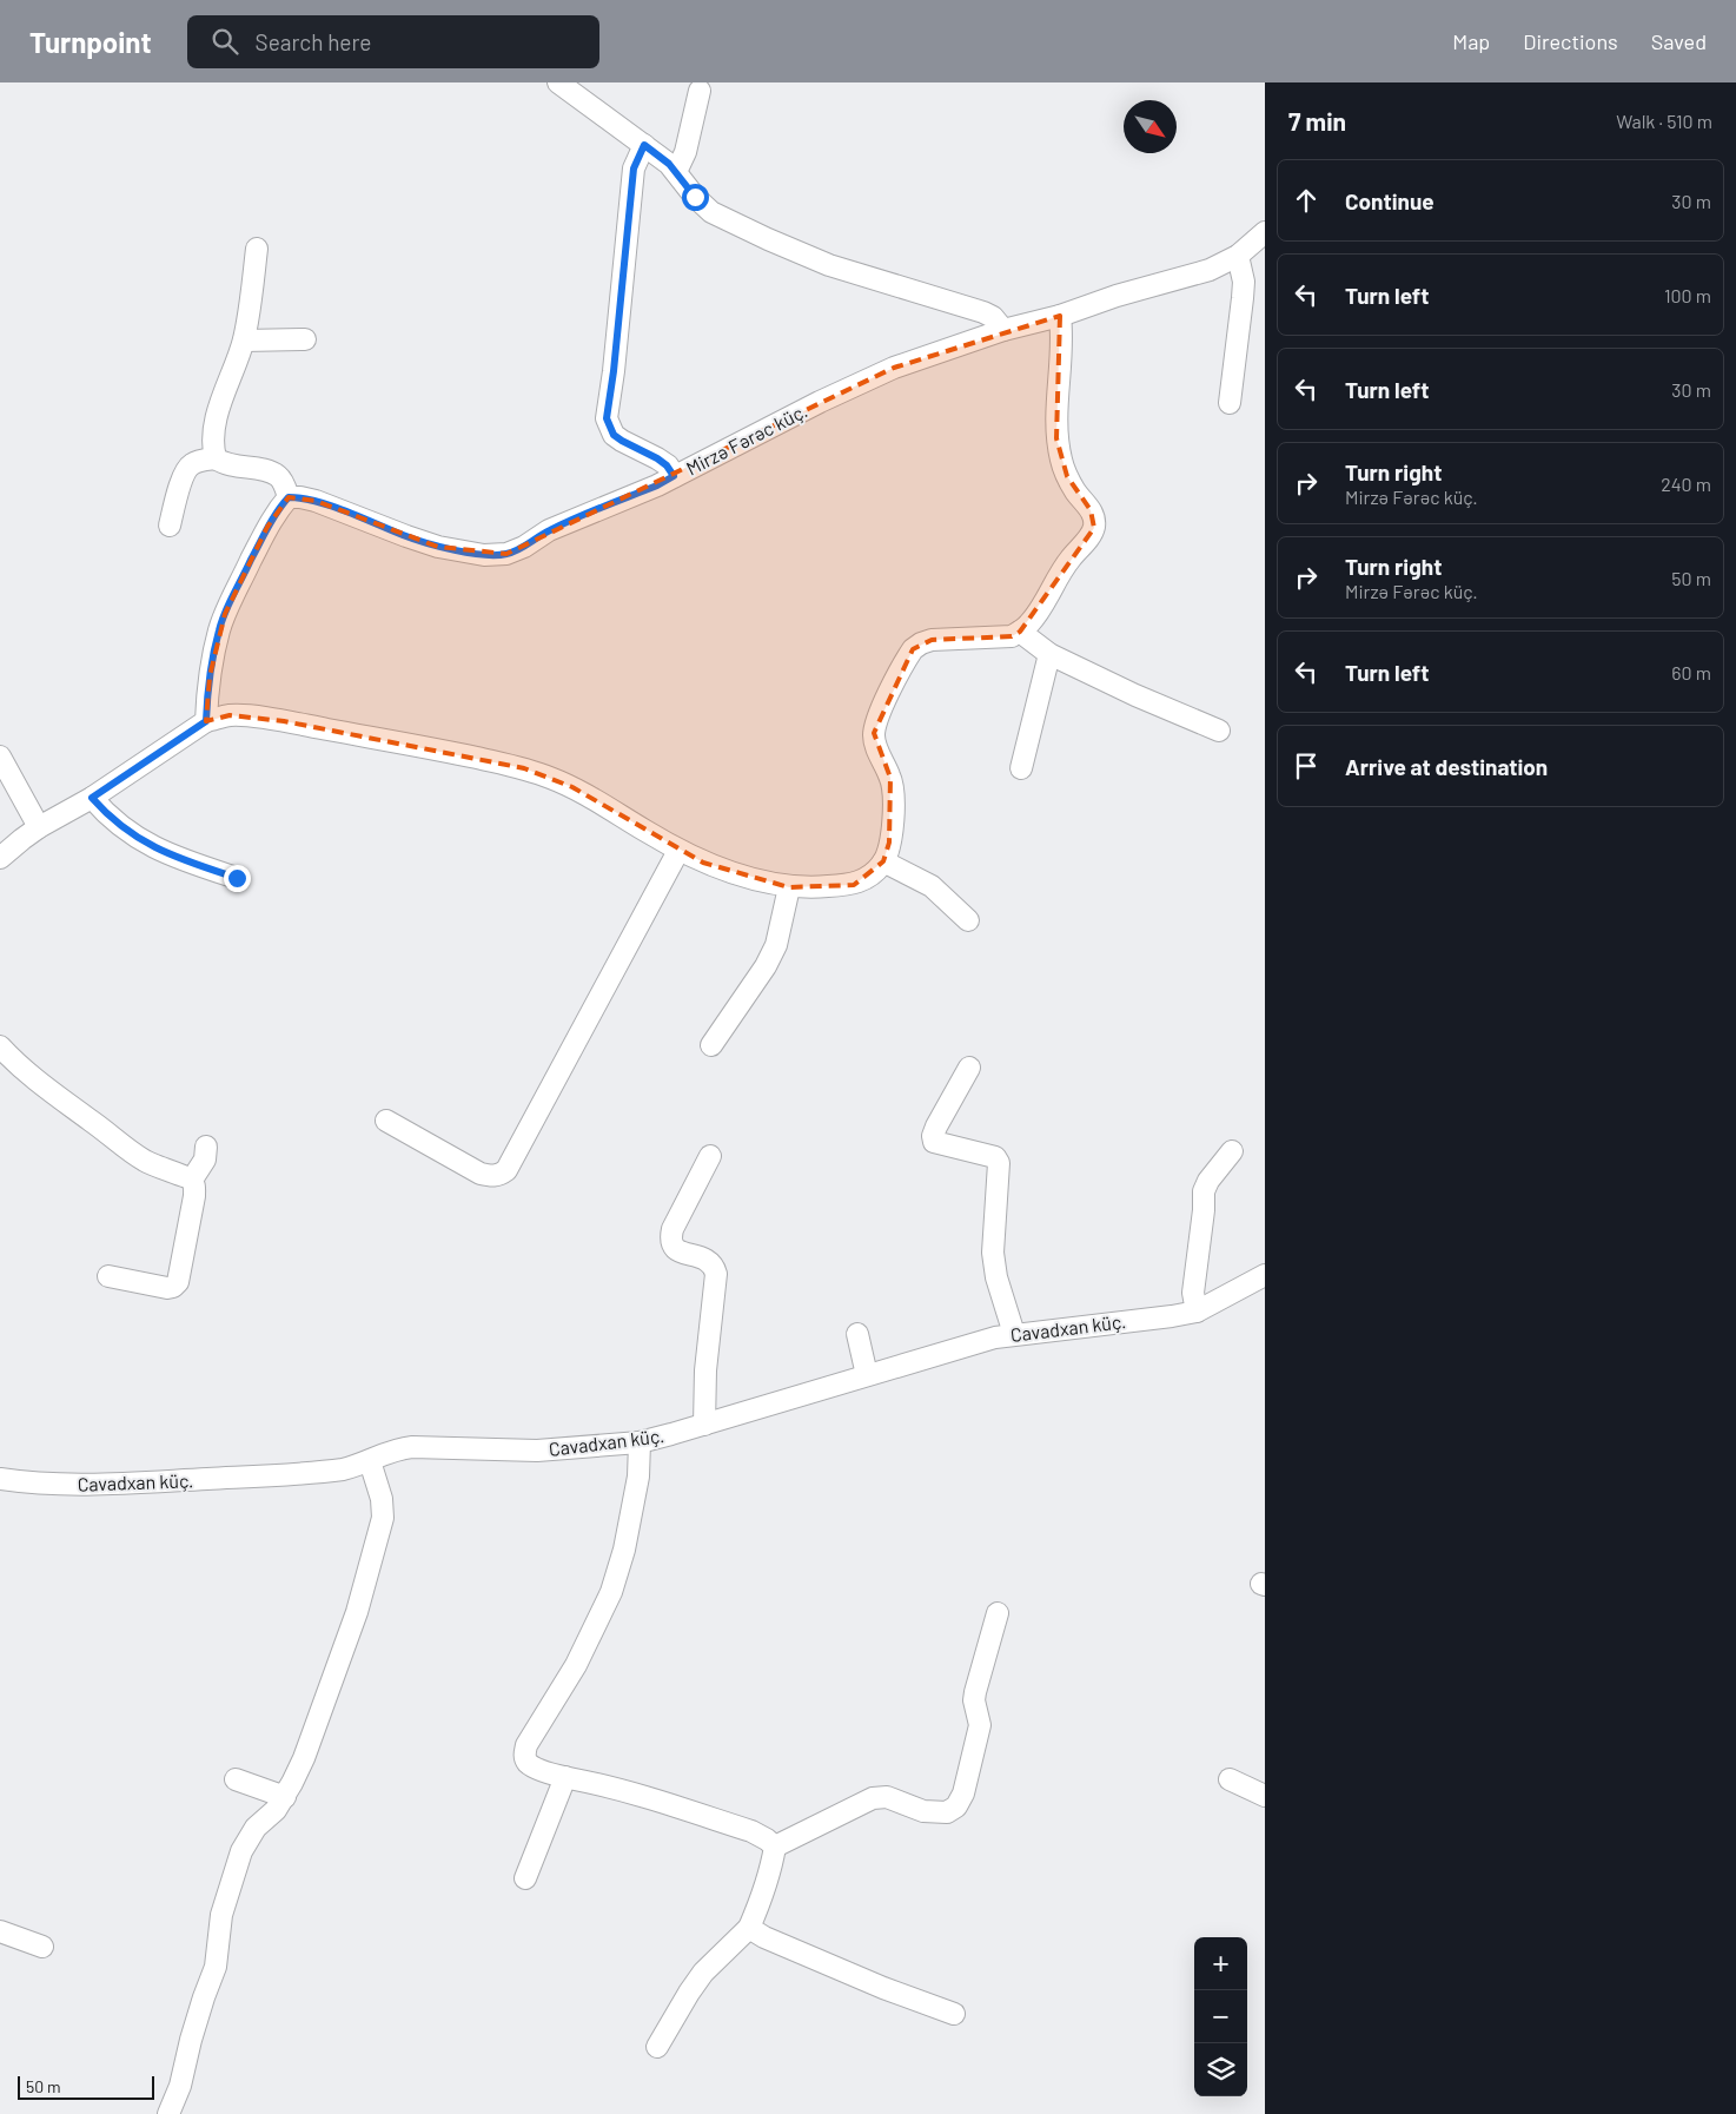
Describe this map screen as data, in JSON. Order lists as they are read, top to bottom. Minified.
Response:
{"streets":{"street":["Mirzə Fərəc küç.","Cavadxan küç."]},"scale_bar":"50 m","north":"bottom right","page":{"header":"Turnpoint","search":"Search here","nav":["Map","Directions","Saved"],"heading":["7 min","Walk · 510 m"],"list":[["Continue","30 m"],["Turn left","100 m"],["Turn left","30 m"],["Turn right","Mirzə Fərəc küç.","240 m"],["Turn right","Mirzə Fərəc küç.","50 m"],["Turn left","60 m"],"Arrive at destination"],"map_buttons":["+","−"],"scale":"50 m"}}
